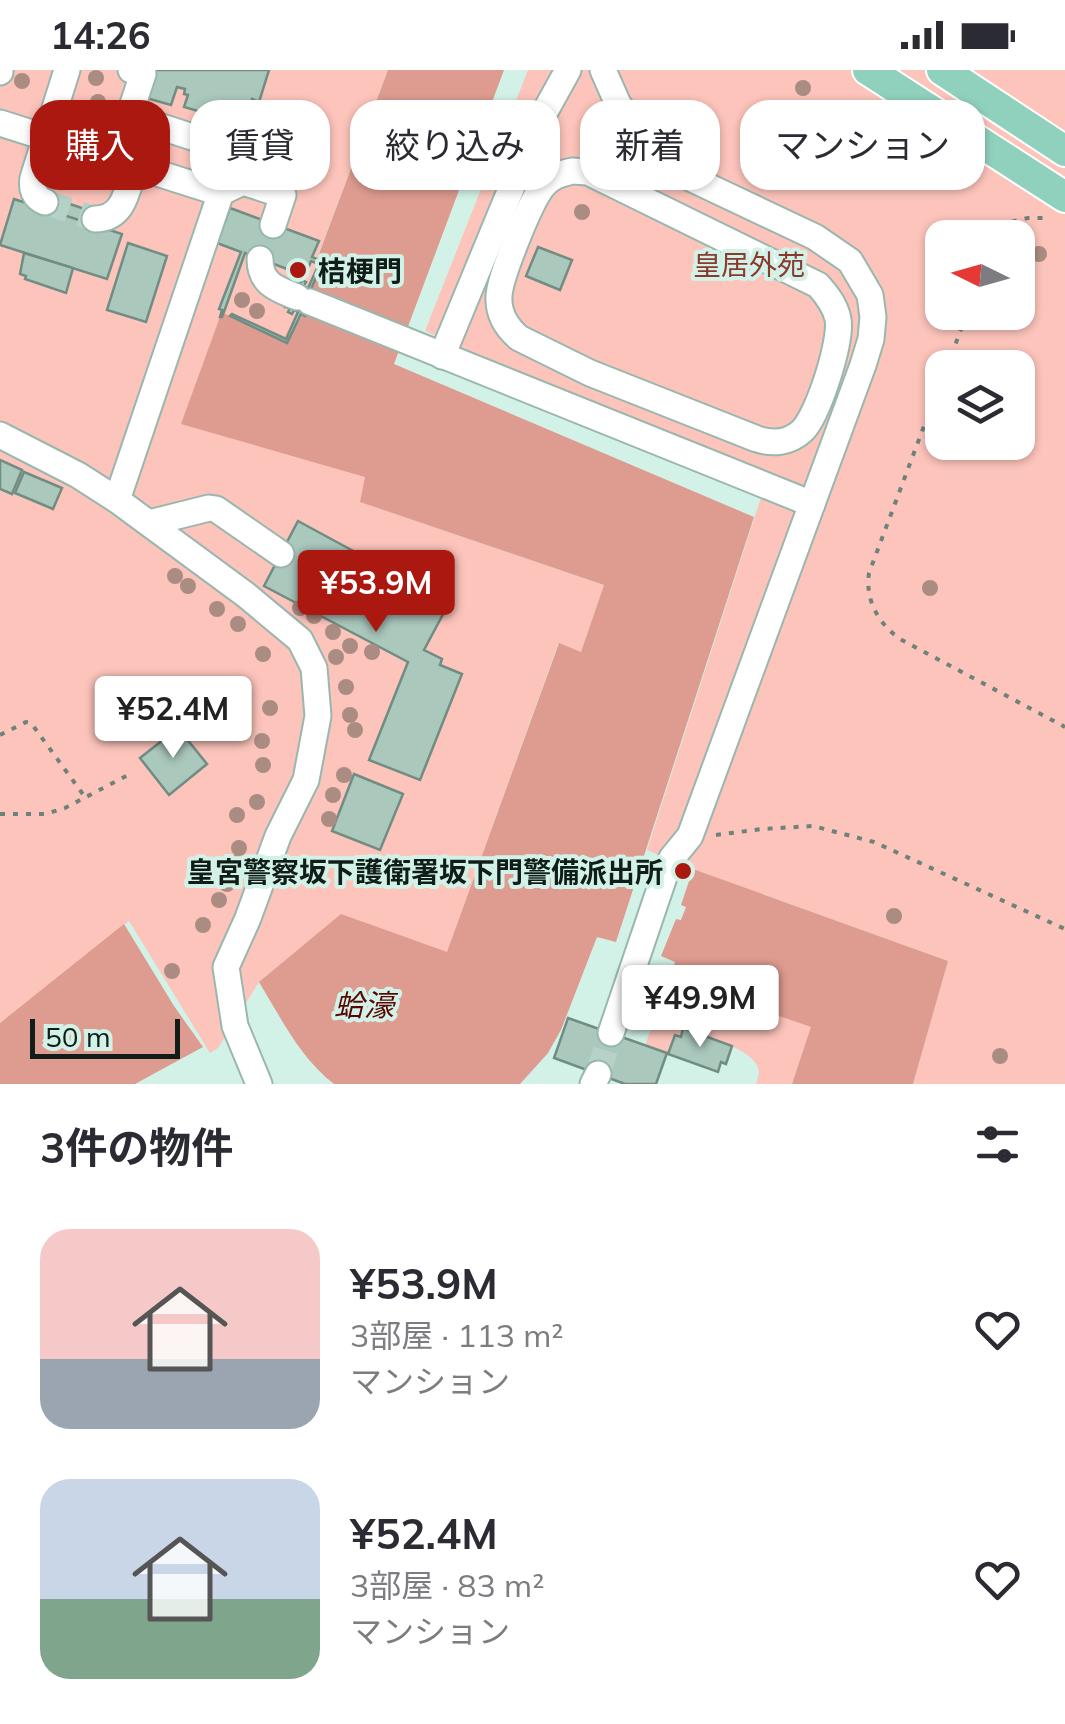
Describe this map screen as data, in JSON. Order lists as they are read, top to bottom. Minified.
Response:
{"water":["蛤濠"],"parks":["皇居外苑"],"places":["桔梗門","皇宮警察坂下護衛署坂下門警備派出所"],"scale_bar":"50 m","north":"left","page":{"status":"14:26","chip":["購入","賃貸","絞り込み","新着","マンション"],"price":["¥53.9M","¥52.4M","¥49.9M"],"scale":"50 m","heading":"3件の物件","list":[{"name":"¥53.9M","note":"3部屋 · 113 m² · マンション"},{"name":"¥52.4M","note":"3部屋 · 83 m² · マンション"}]}}
